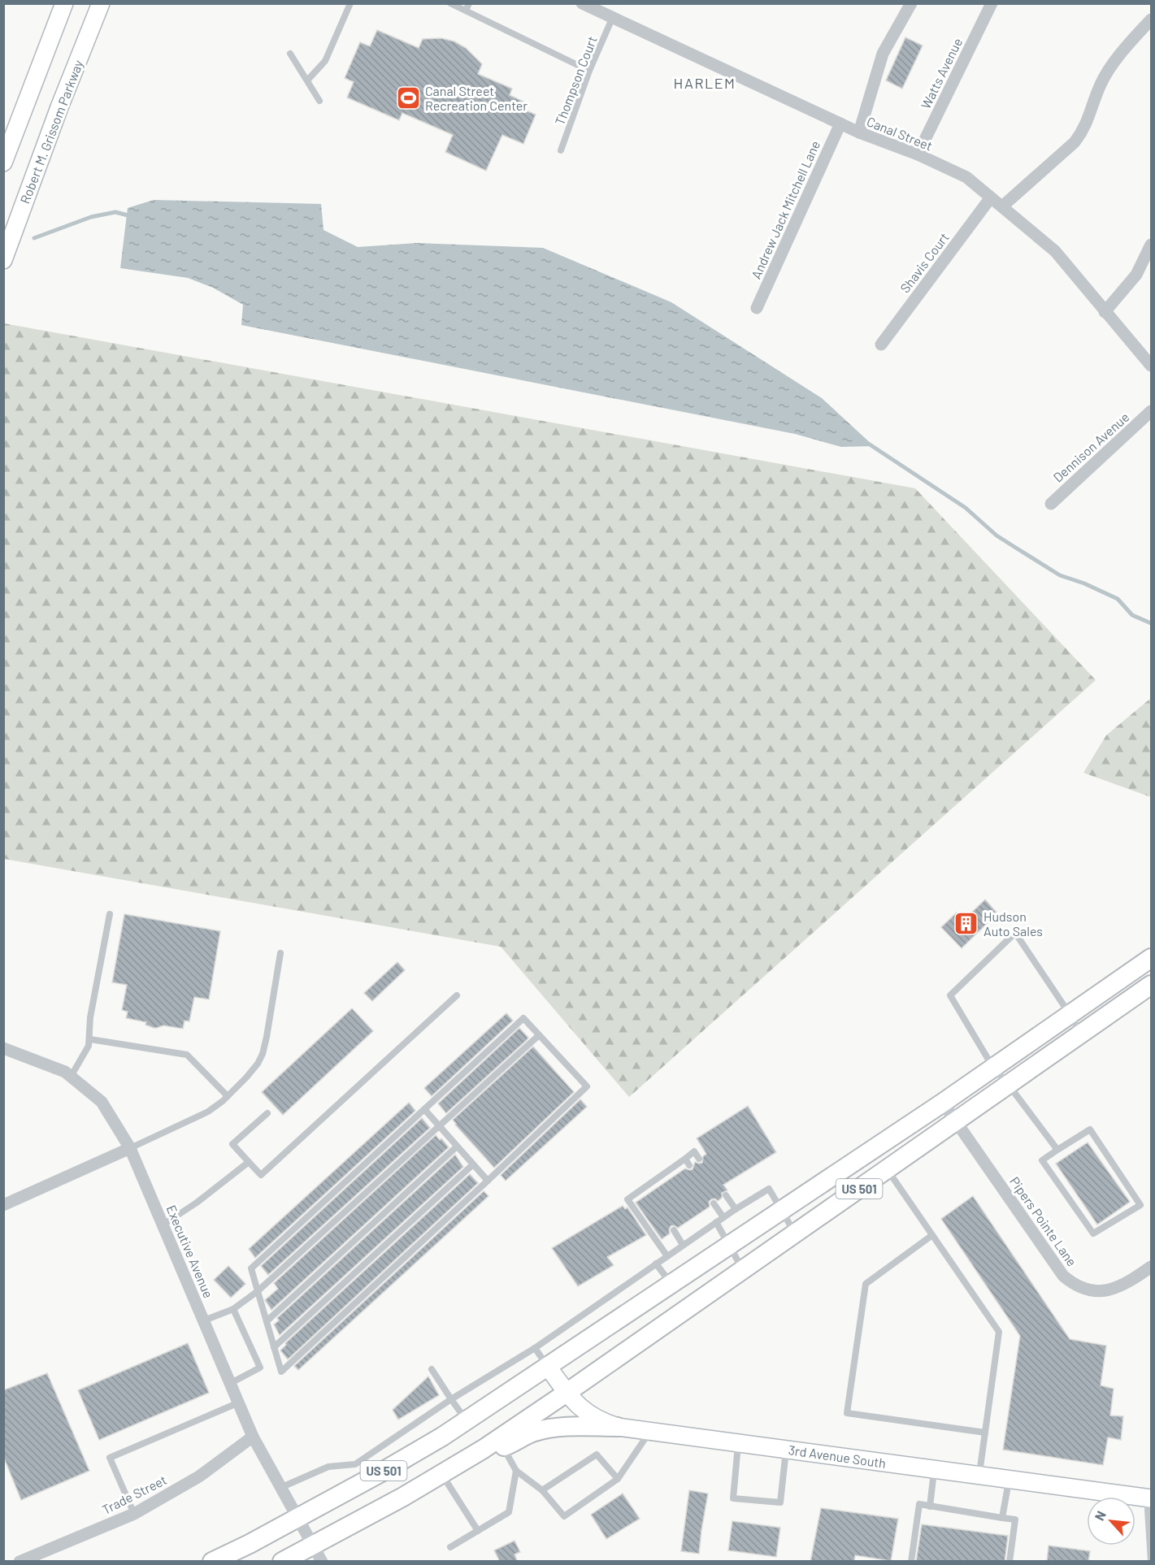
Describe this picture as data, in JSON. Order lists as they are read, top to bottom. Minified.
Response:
{"streets":{"main road":["Robert M. Grissom Parkway","US 501","3rd Avenue South"],"street":["Watts Avenue","Canal Street","Andrew Jack Mitchell Lane","Shavis Court","Dennison Avenue","Pipers Pointe Lane","Executive Avenue","Trade Street"],"lane":["Thompson Court"]},"crossings":[["Watts Avenue","Canal Street"],["Thompson Court","Canal Street"],["Canal Street","Andrew Jack Mitchell Lane"],["Canal Street","Shavis Court"],["US 501","Pipers Pointe Lane"],["US 501","Executive Avenue"],["US 501","3rd Avenue South"],["Executive Avenue","Trade Street"]],"districts":["HARLEM"],"places":{"sports":["Canal Street Recreation Center"],"building":["Hudson Auto Sales"]},"north":"top left"}
